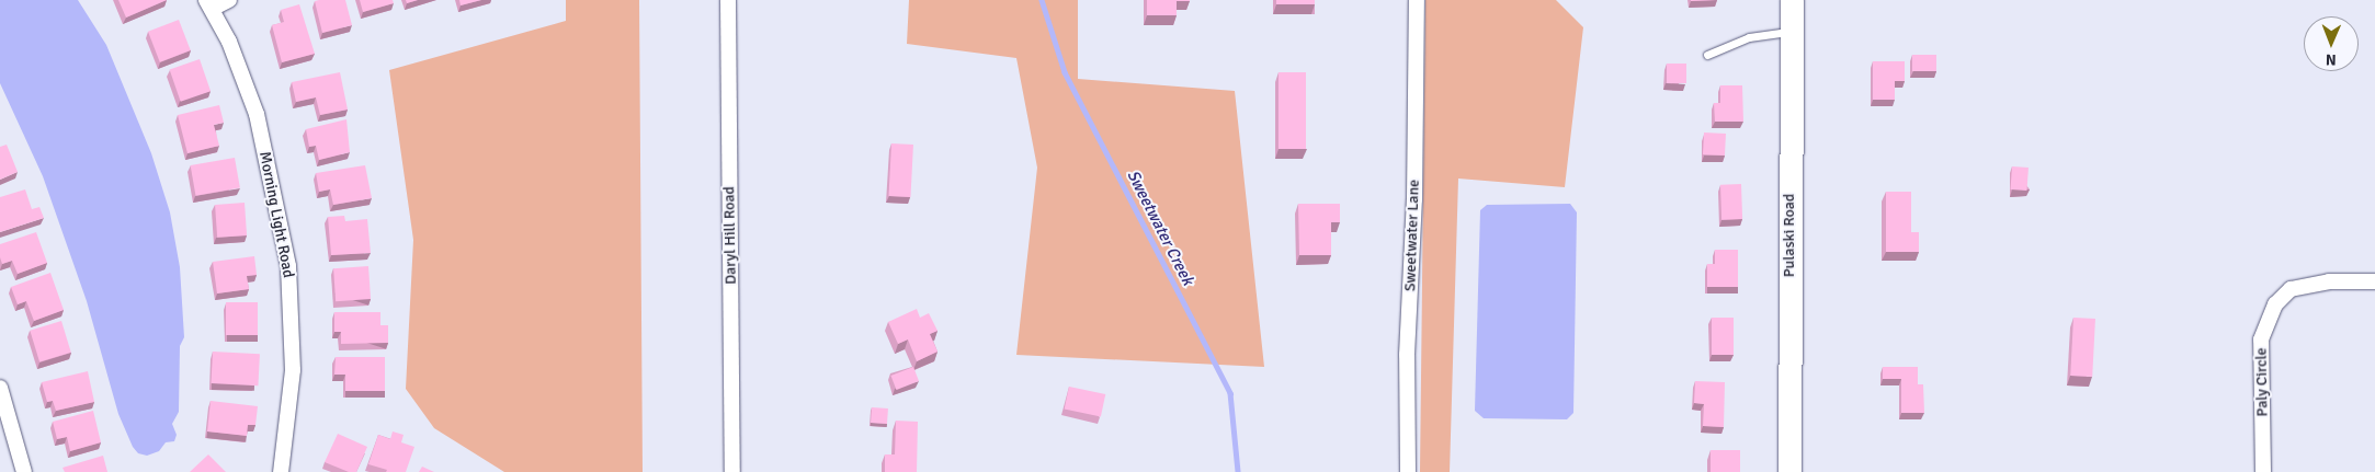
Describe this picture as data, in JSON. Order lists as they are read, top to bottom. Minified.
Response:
{"streets":{"main road":["Pulaski Road"],"street":["Morning Light Road","Daryl Hill Road","Sweetwater Lane","Paly Circle"]},"water":["Sweetwater Creek"],"north":"bottom"}
